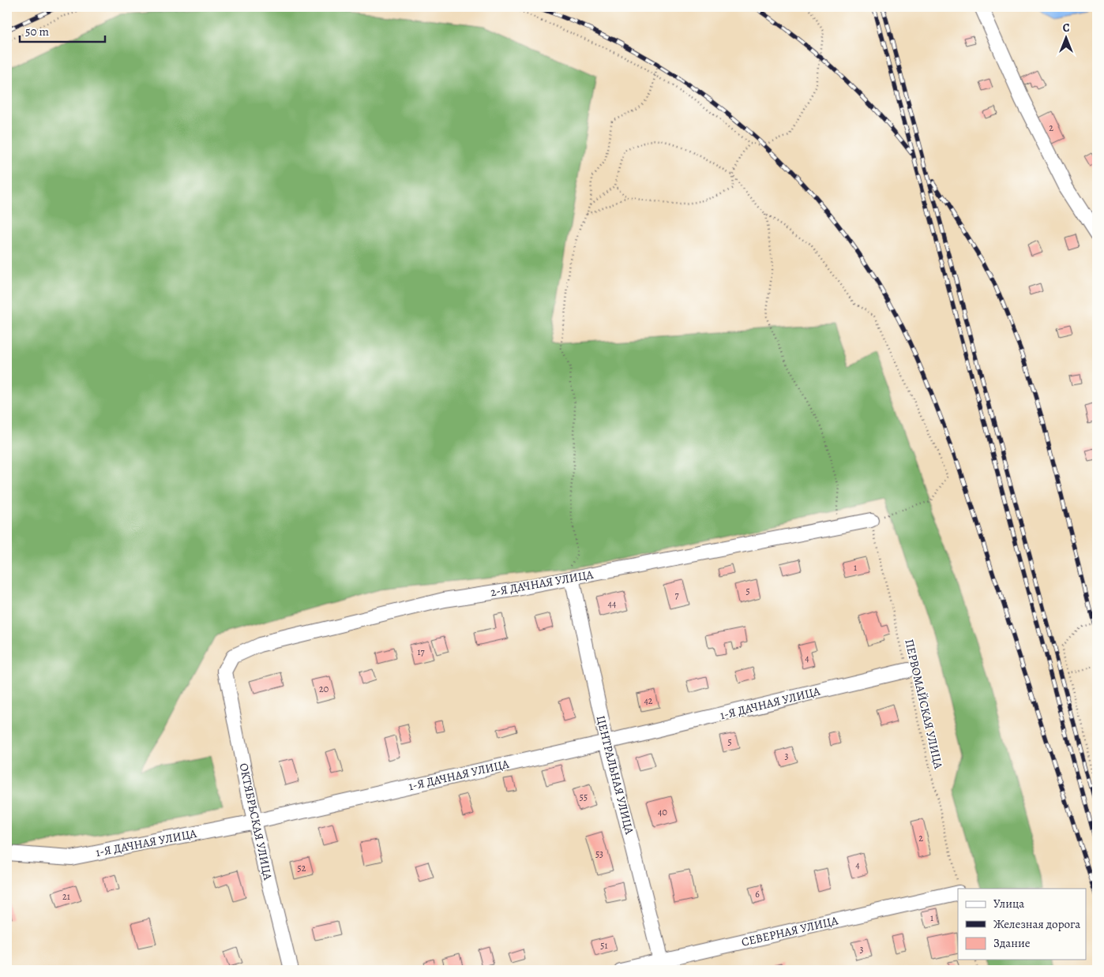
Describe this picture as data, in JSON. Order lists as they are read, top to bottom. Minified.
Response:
{"streets":{"street":["2-Я ДАЧНАЯ УЛИЦА","1-Я ДАЧНАЯ УЛИЦА","ЦЕНТРАЛЬНАЯ УЛИЦА","ОКТЯБРЬСКАЯ УЛИЦА","СЕВЕРНАЯ УЛИЦА"],"path":["ПЕРВОМАЙСКАЯ УЛИЦА"]},"crossings":[["2-Я ДАЧНАЯ УЛИЦА","ПЕРВОМАЙСКАЯ УЛИЦА"],["2-Я ДАЧНАЯ УЛИЦА","ЦЕНТРАЛЬНАЯ УЛИЦА"],["2-Я ДАЧНАЯ УЛИЦА","ОКТЯБРЬСКАЯ УЛИЦА"],["1-Я ДАЧНАЯ УЛИЦА","ПЕРВОМАЙСКАЯ УЛИЦА"],["1-Я ДАЧНАЯ УЛИЦА","ЦЕНТРАЛЬНАЯ УЛИЦА"],["1-Я ДАЧНАЯ УЛИЦА","ОКТЯБРЬСКАЯ УЛИЦА"],["ПЕРВОМАЙСКАЯ УЛИЦА","СЕВЕРНАЯ УЛИЦА"],["ЦЕНТРАЛЬНАЯ УЛИЦА","СЕВЕРНАЯ УЛИЦА"]],"house_numbers":["2","1","5","7","44","17","4","20","42","5","3","55","40","2","53","4","52","6","21","1","51","3"],"legend":["Улица","Железная дорога","Здание"],"scale_bar":"50 m","north":"top"}
